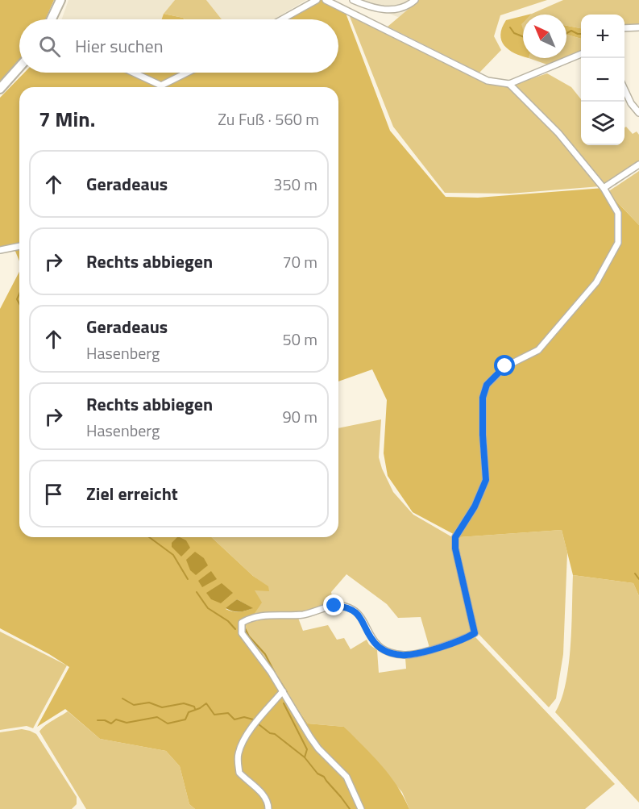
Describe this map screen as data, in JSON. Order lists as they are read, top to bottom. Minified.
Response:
{"north":"top left","page":{"map_buttons":["+","−"],"search":"Hier suchen","heading":["7 Min.","Zu Fuß · 560 m"],"list":[["Geradeaus","350 m"],["Rechts abbiegen","70 m"],["Geradeaus","Hasenberg","50 m"],["Rechts abbiegen","Hasenberg","90 m"],"Ziel erreicht"]}}
